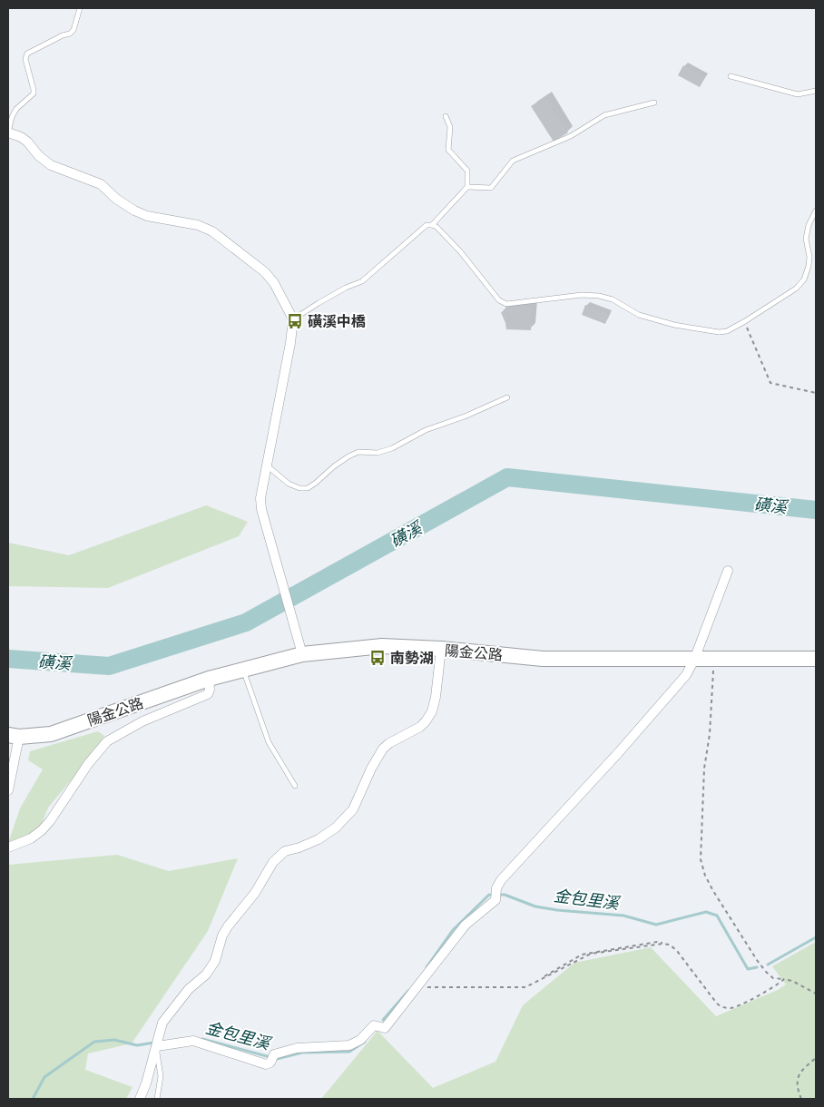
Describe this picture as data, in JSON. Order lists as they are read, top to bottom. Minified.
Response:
{"streets":{"main road":["陽金公路"]},"water":["磺溪","金包里溪"],"places":{"bus stop":["磺溪中橋","南勢湖"]}}
